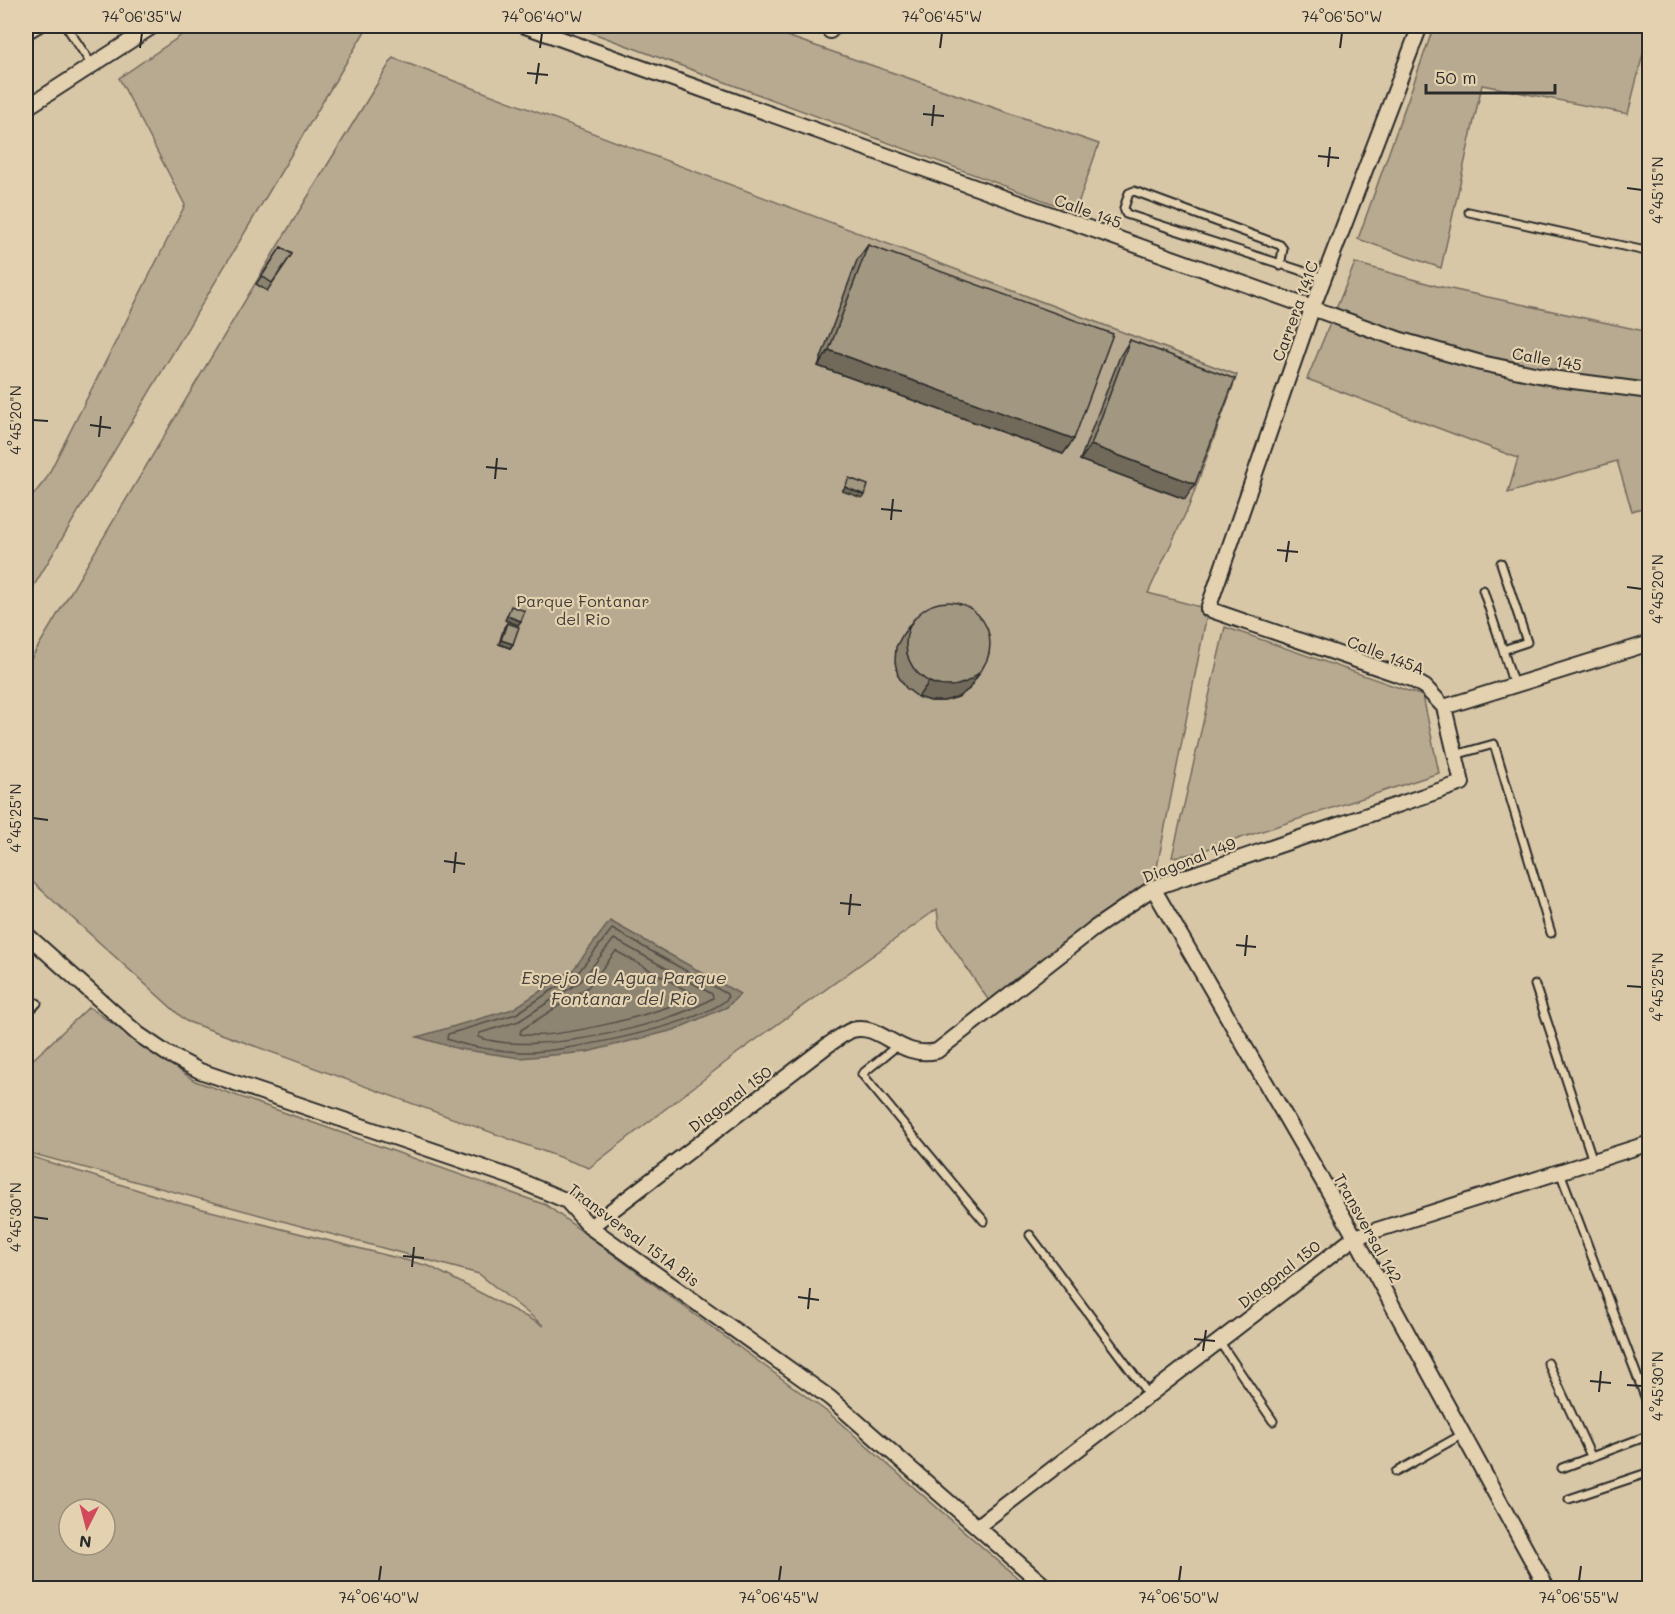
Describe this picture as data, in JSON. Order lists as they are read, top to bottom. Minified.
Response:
{"streets":{"street":["Calle 145","Carrera 141C","Calle 145A","Diagonal 149","Diagonal 150","Transversal 142","Transversal 151A Bis"]},"crossings":[["Calle 145","Carrera 141C"],["Carrera 141C","Calle 145A"],["Diagonal 149","Diagonal 150"],["Diagonal 149","Transversal 142"],["Diagonal 150","Transversal 142"],["Diagonal 150","Transversal 151A Bis"]],"water":["Espejo de Agua Parque Fontanar del Rio"],"parks":["Parque Fontanar del Rio"],"scale_bar":"50 m","north":"bottom","coordinates":["74°06'35\"W","74°06'40\"W","74°06'45\"W","74°06'50\"W","4°45'15\"N","4°45'20\"N","4°45'25\"N","4°45'30\"N","74°06'55\"W"]}
